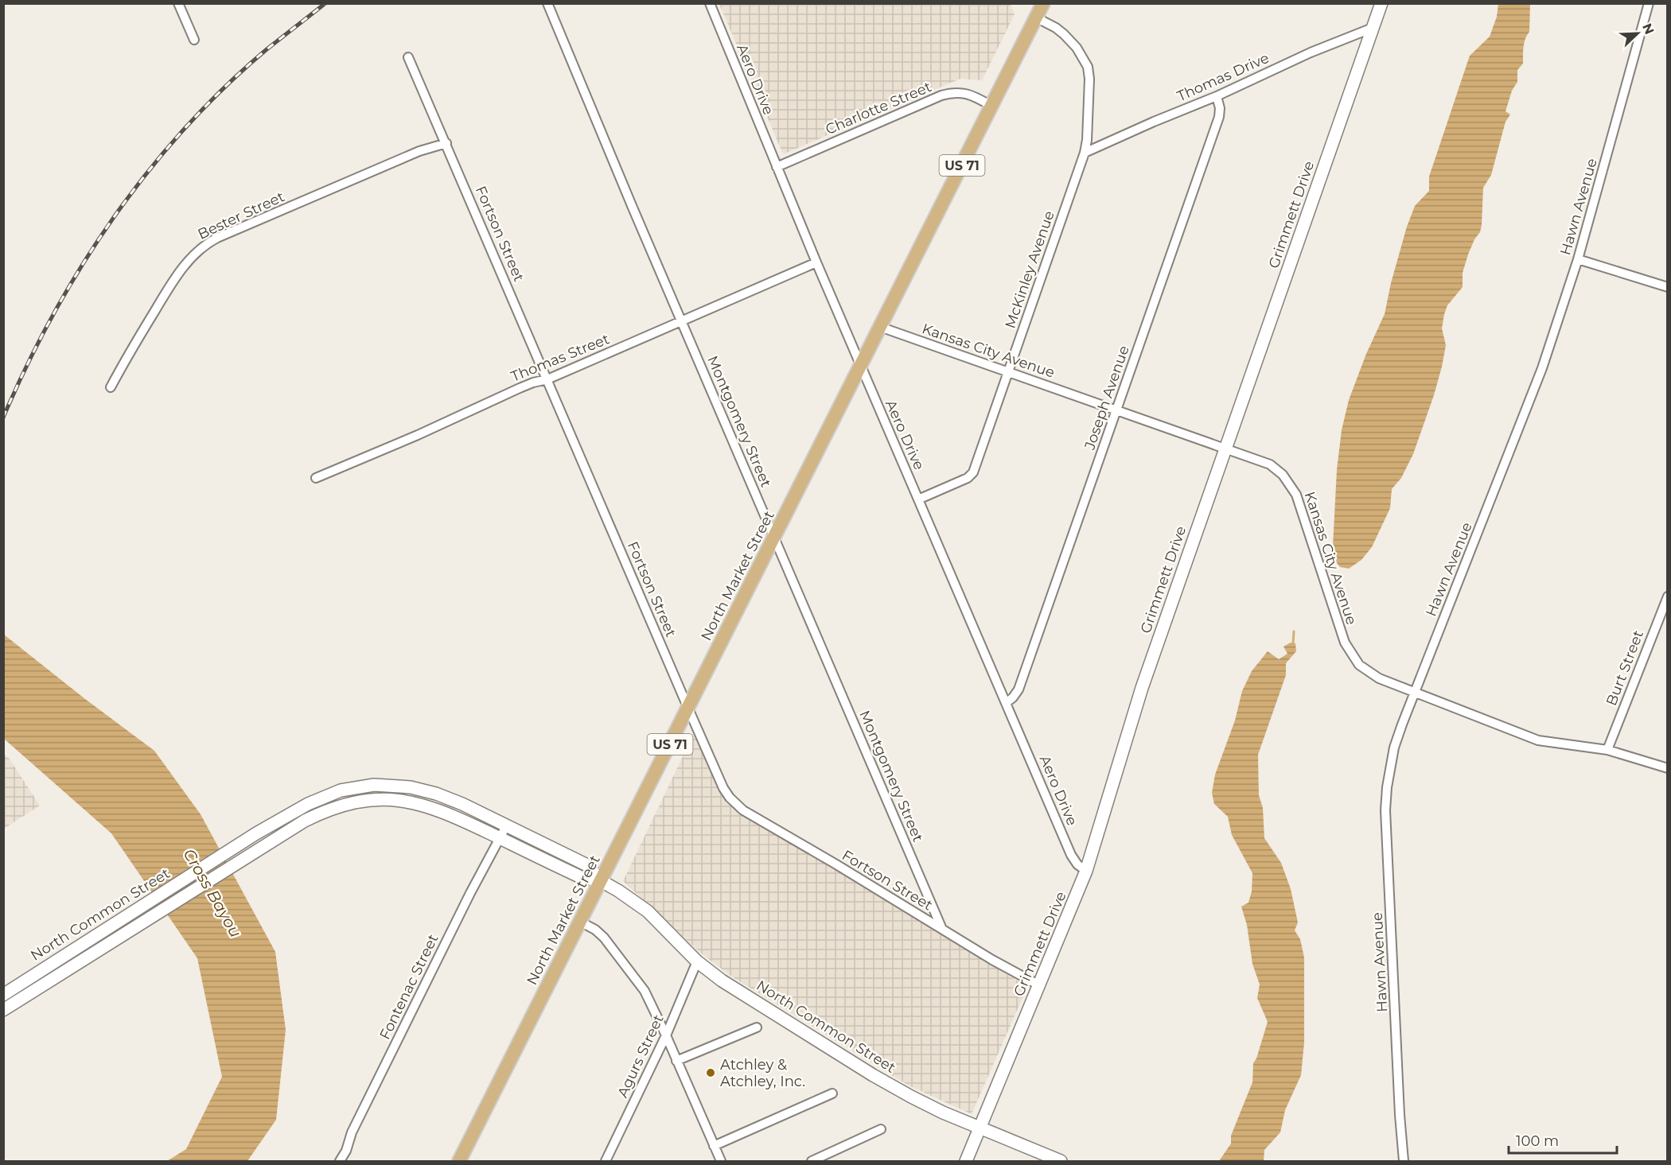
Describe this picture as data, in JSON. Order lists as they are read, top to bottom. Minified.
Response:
{"streets":{"main road":["US 71","Grimmett Drive","North Market Street","North Common Street"],"street":["Thomas Drive","Aero Drive","Charlotte Street","Hawn Avenue","Bester Street","Fortson Street","McKinley Avenue","Kansas City Avenue","Thomas Street","Joseph Avenue","Montgomery Street","Burt Street","Fontenac Street","Agurs Street"]},"crossings":[["Thomas Drive","Grimmett Drive"],["Thomas Drive","McKinley Avenue"],["Thomas Drive","Joseph Avenue"],["Aero Drive","Charlotte Street"],["Aero Drive","Grimmett Drive"],["Aero Drive","McKinley Avenue"],["Aero Drive","Thomas Street"],["Aero Drive","Joseph Avenue"],["Aero Drive","North Market Street"],["Charlotte Street","North Market Street"],["Hawn Avenue","Kansas City Avenue"],["Grimmett Drive","Fortson Street"],["Grimmett Drive","Kansas City Avenue"],["Grimmett Drive","North Common Street"],["Bester Street","Fortson Street"],["Fortson Street","Thomas Street"],["Fortson Street","Montgomery Street"],["Fortson Street","North Market Street"],["McKinley Avenue","Kansas City Avenue"],["McKinley Avenue","North Market Street"],["Kansas City Avenue","Joseph Avenue"],["Kansas City Avenue","North Market Street"],["Kansas City Avenue","Burt Street"],["Thomas Street","Montgomery Street"],["Montgomery Street","North Market Street"],["North Market Street","North Common Street"],["North Common Street","Fontenac Street"],["North Common Street","Agurs Street"]],"water":["Cross Bayou"],"places":["Atchley & Atchley, Inc."],"scale_bar":"100 m","north":"top right"}
